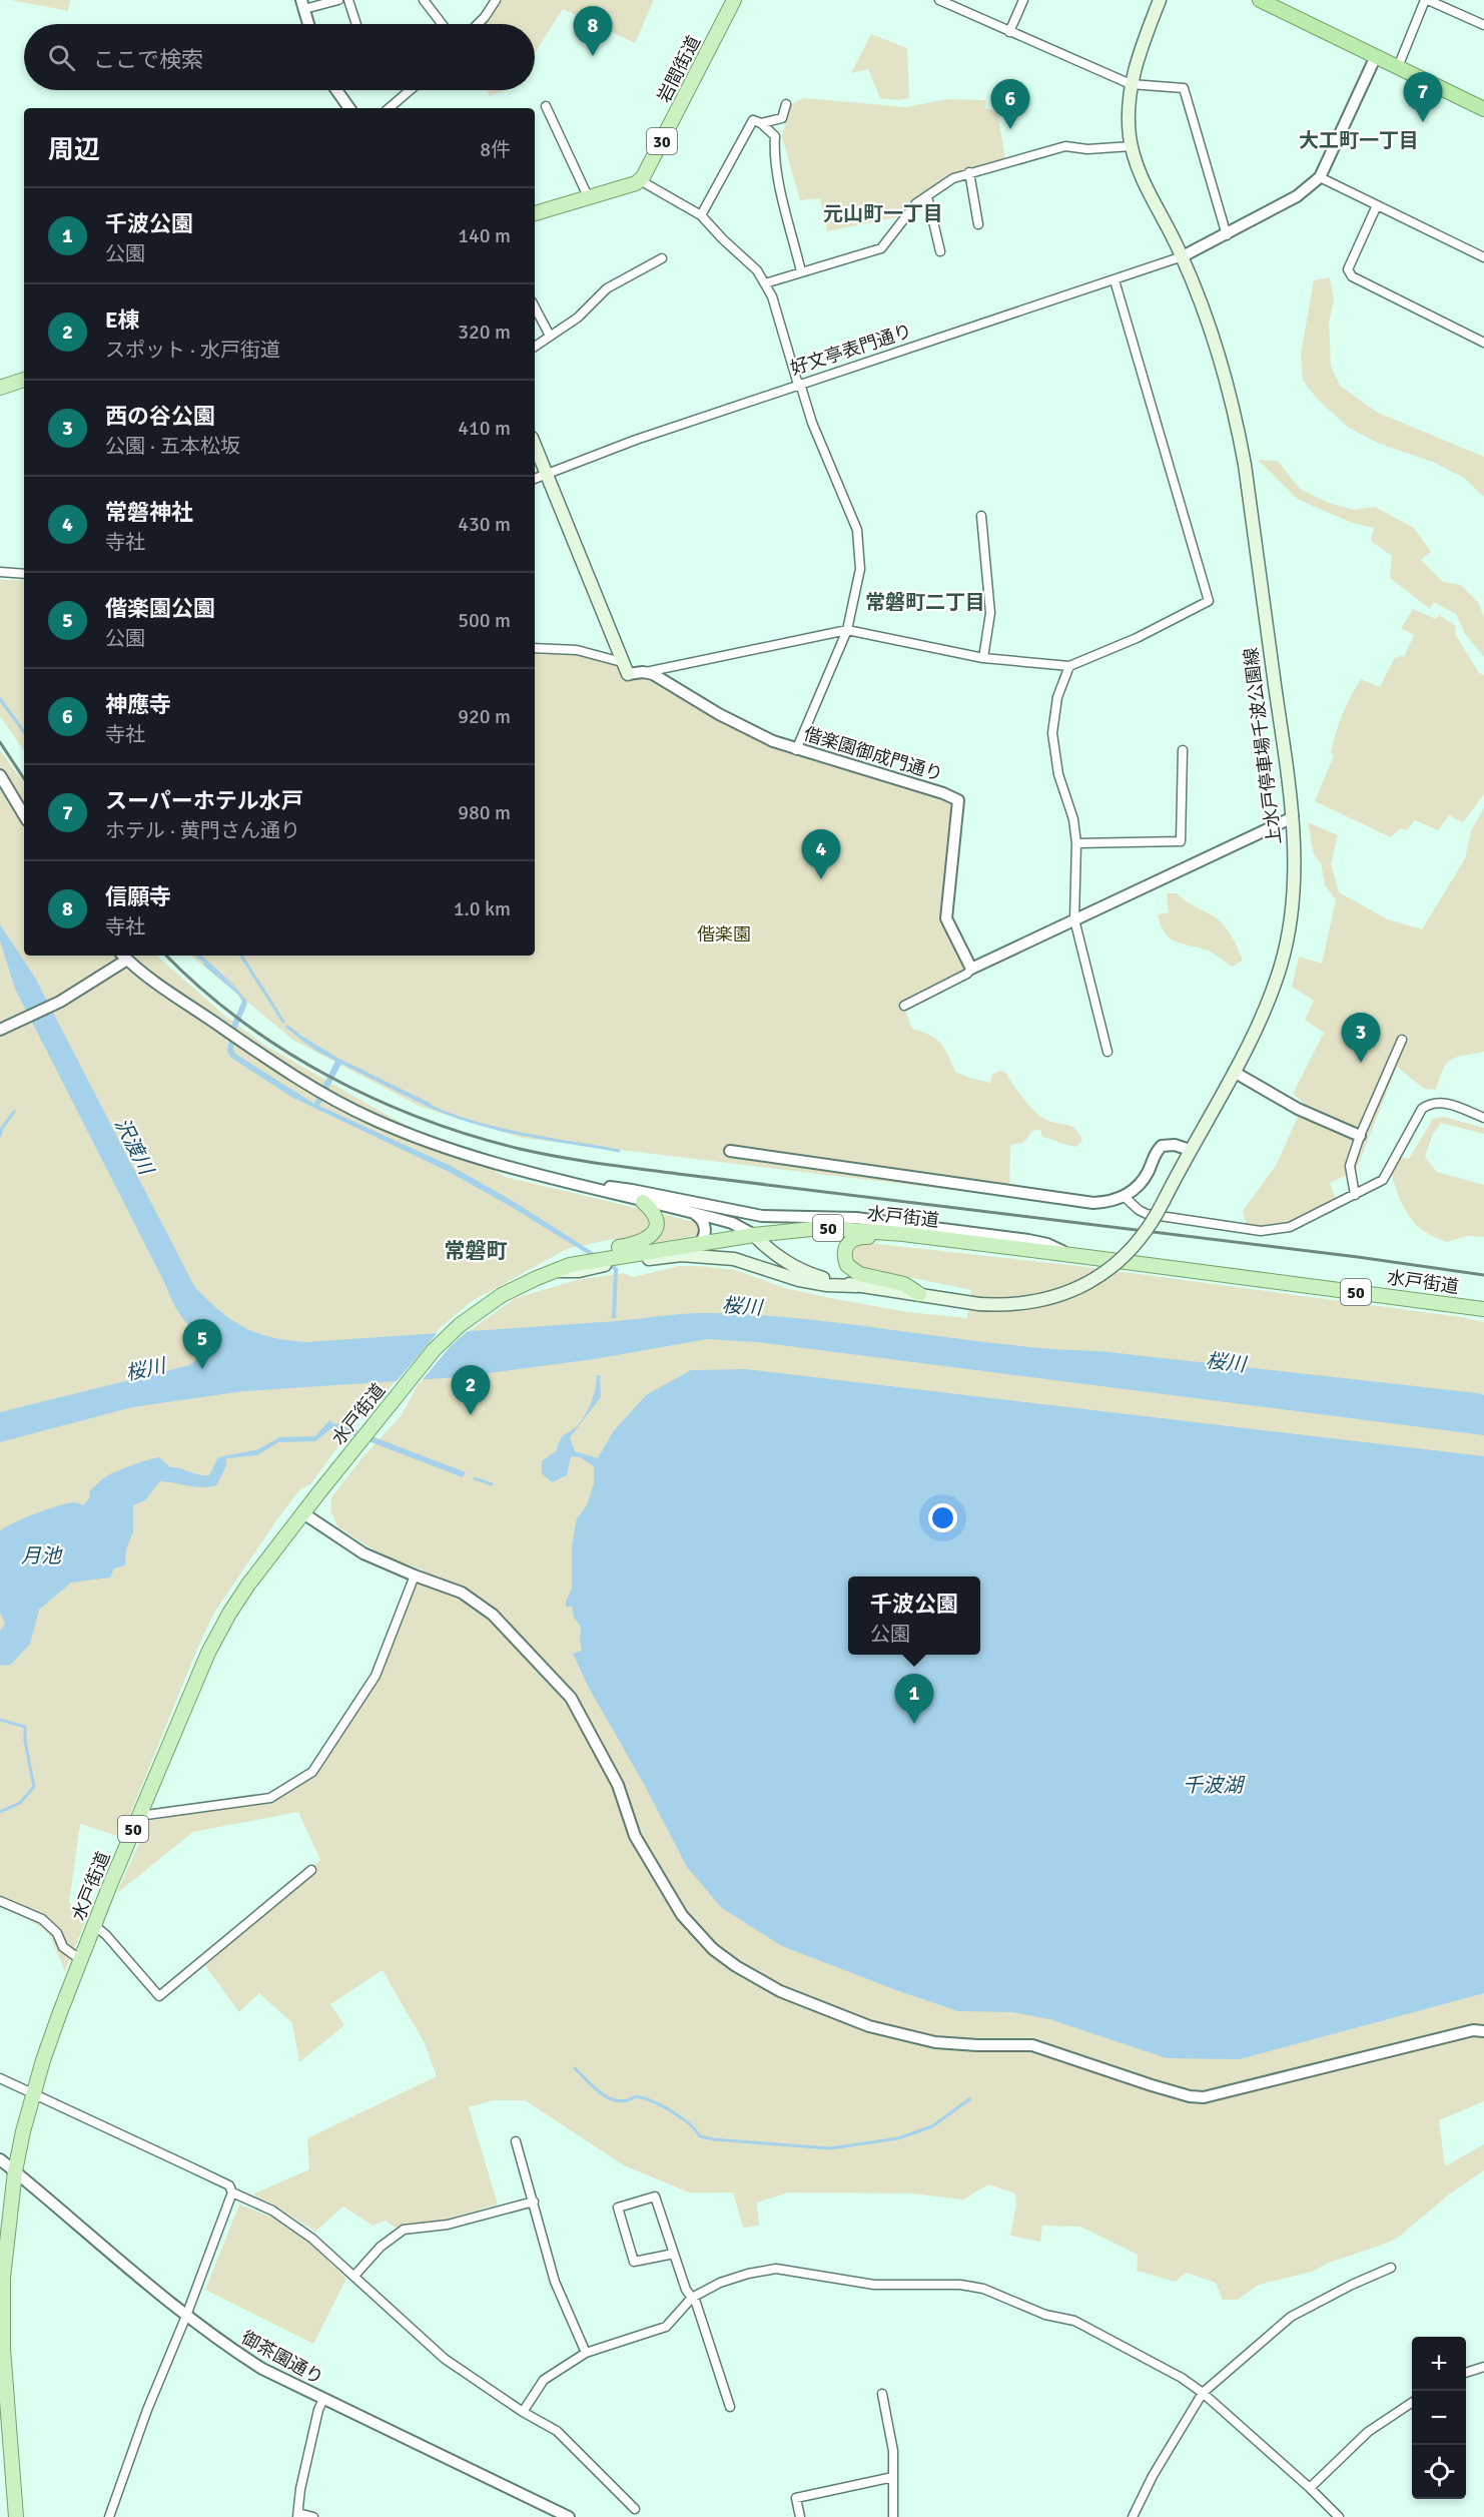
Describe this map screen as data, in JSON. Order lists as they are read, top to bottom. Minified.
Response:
{"streets":{"main road":["岩間街道","30","上水戸停車場千波公園線","水戸街道","50"],"street":["好文亭表門通り","偕楽園御成門通り","御茶園通り"]},"crossings":[["好文亭表門通り","上水戸停車場千波公園線"],["上水戸停車場千波公園線","水戸街道"],["水戸街道","御茶園通り"]],"districts":["大工町一丁目","元山町一丁目","常磐町二丁目","常磐町"],"water":["沢渡川","桜川","月池","千波湖"],"parks":["偕楽園"],"page":{"pins":["8","7","6","4","3","5","2","1"],"search":"ここで検索","heading":["周辺","8件"],"list":[{"mark":"1","name":"千波公園","note":"公園","value":"140 m"},{"mark":"2","name":"E棟","note":"スポット · 水戸街道","value":"320 m"},{"mark":"3","name":"西の谷公園","note":"公園 · 五本松坂","value":"410 m"},{"mark":"4","name":"常磐神社","note":"寺社","value":"430 m"},{"mark":"5","name":"偕楽園公園","note":"公園","value":"500 m"},{"mark":"6","name":"神應寺","note":"寺社","value":"920 m"},{"mark":"7","name":"スーパーホテル水戸","note":"ホテル · 黄門さん通り","value":"980 m"},{"mark":"8","name":"信願寺","note":"寺社","value":"1.0 km"}],"popup":["千波公園","公園"],"map_buttons":["+","−"]}}
